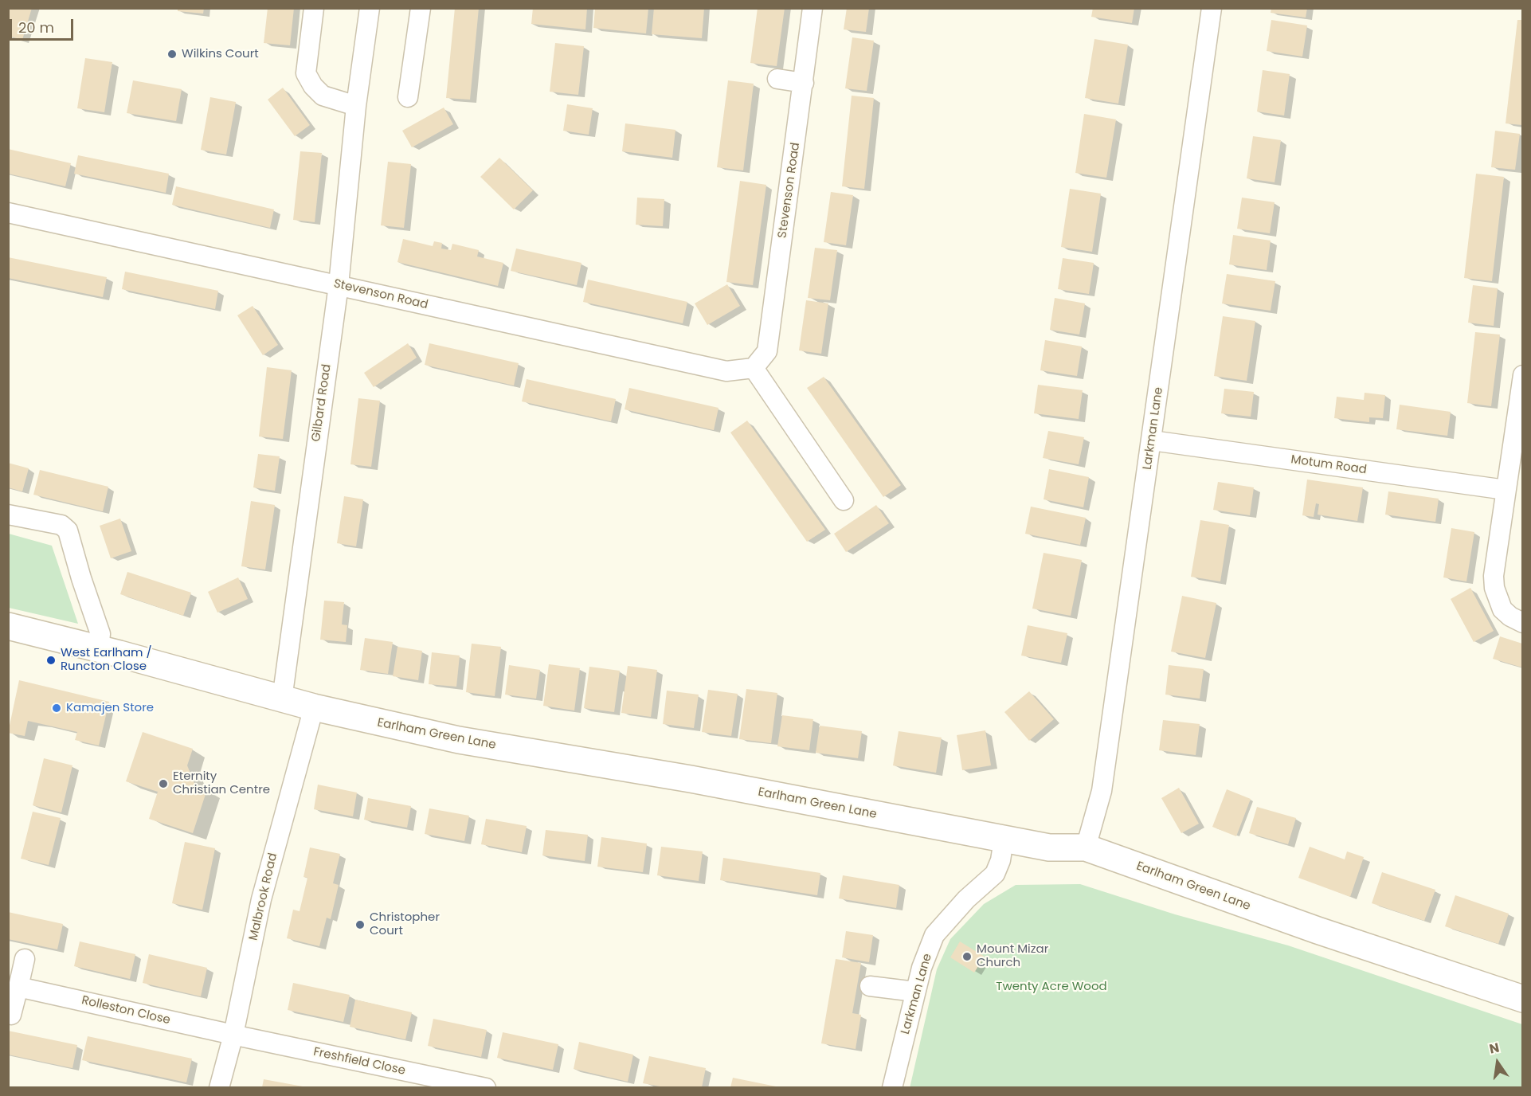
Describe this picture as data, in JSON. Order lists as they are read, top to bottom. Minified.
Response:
{"streets":{"street":["Stevenson Road","Gilbard Road","Larkman Lane","Motum Road","Earlham Green Lane","Malbrook Road","Rolleston Close","Freshfield Close"]},"crossings":[["Stevenson Road","Gilbard Road"],["Gilbard Road","Earlham Green Lane"],["Larkman Lane","Motum Road"],["Larkman Lane","Earlham Green Lane"],["Earlham Green Lane","Malbrook Road"],["Malbrook Road","Rolleston Close"],["Malbrook Road","Freshfield Close"],["Rolleston Close","Freshfield Close"]],"parks":["Twenty Acre Wood"],"places":["Wilkins Court","West Earlham / Runcton Close","Kamajen Store","Eternity Christian Centre","Christopher Court","Mount Mizar Church"],"scale_bar":"20 m","north":"top"}
